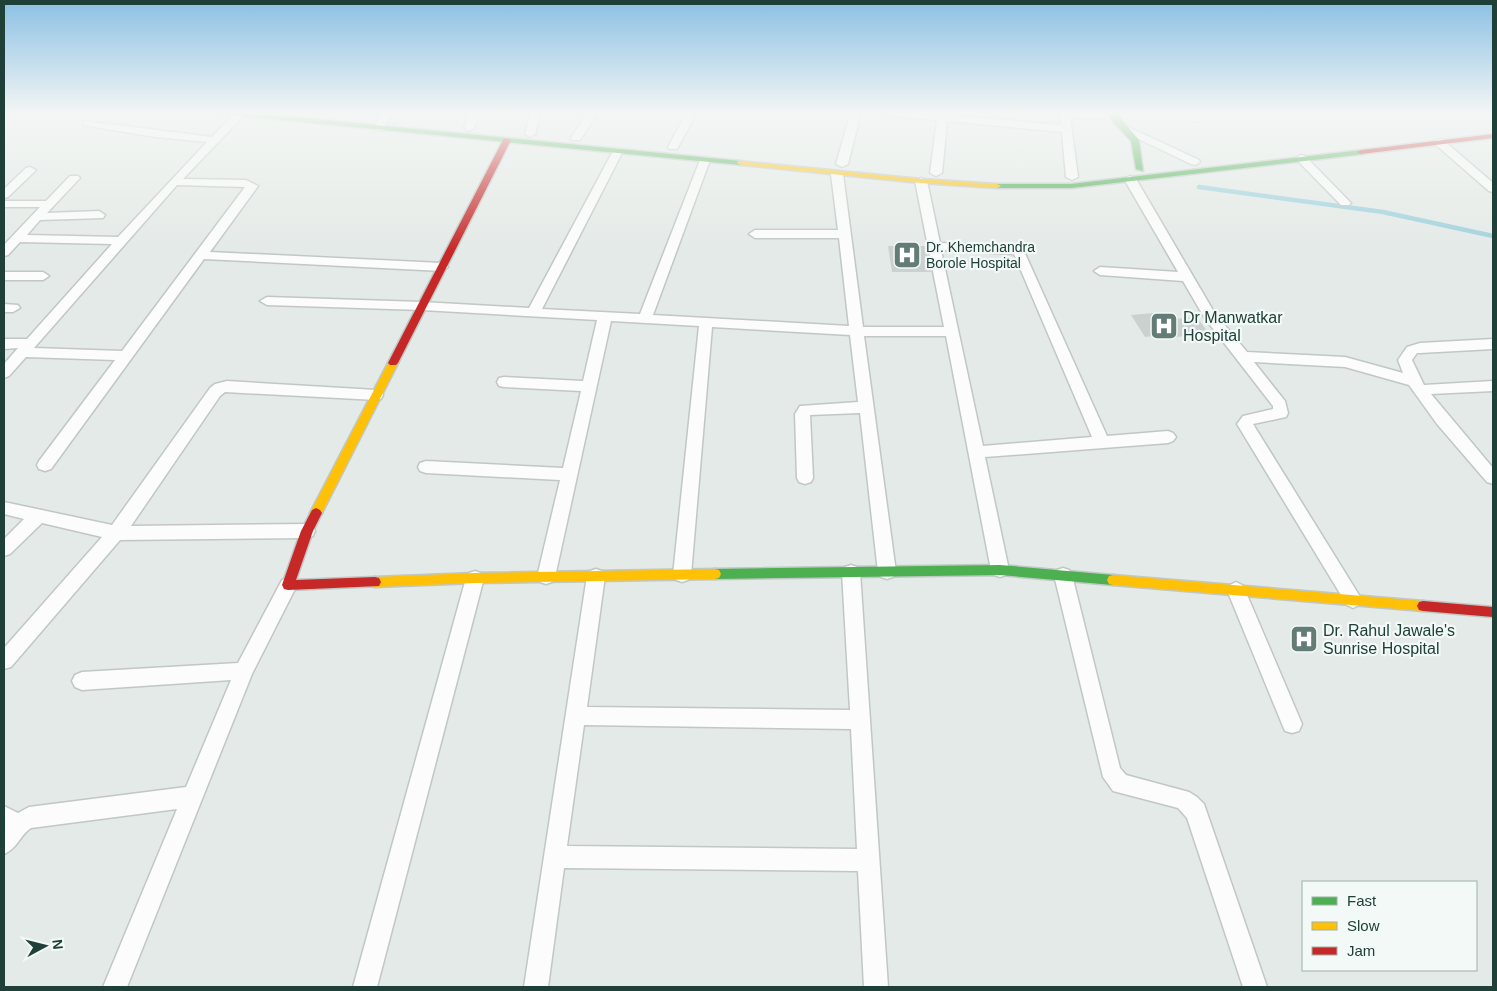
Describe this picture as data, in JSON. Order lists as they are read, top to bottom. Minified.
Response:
{"places":{"hospital":["Dr. Khemchandra Borole Hospital","Dr Manwatkar Hospital","Dr. Rahul Jawale's Sunrise Hospital"]},"legend":["Fast","Slow","Jam"],"north":"right"}
